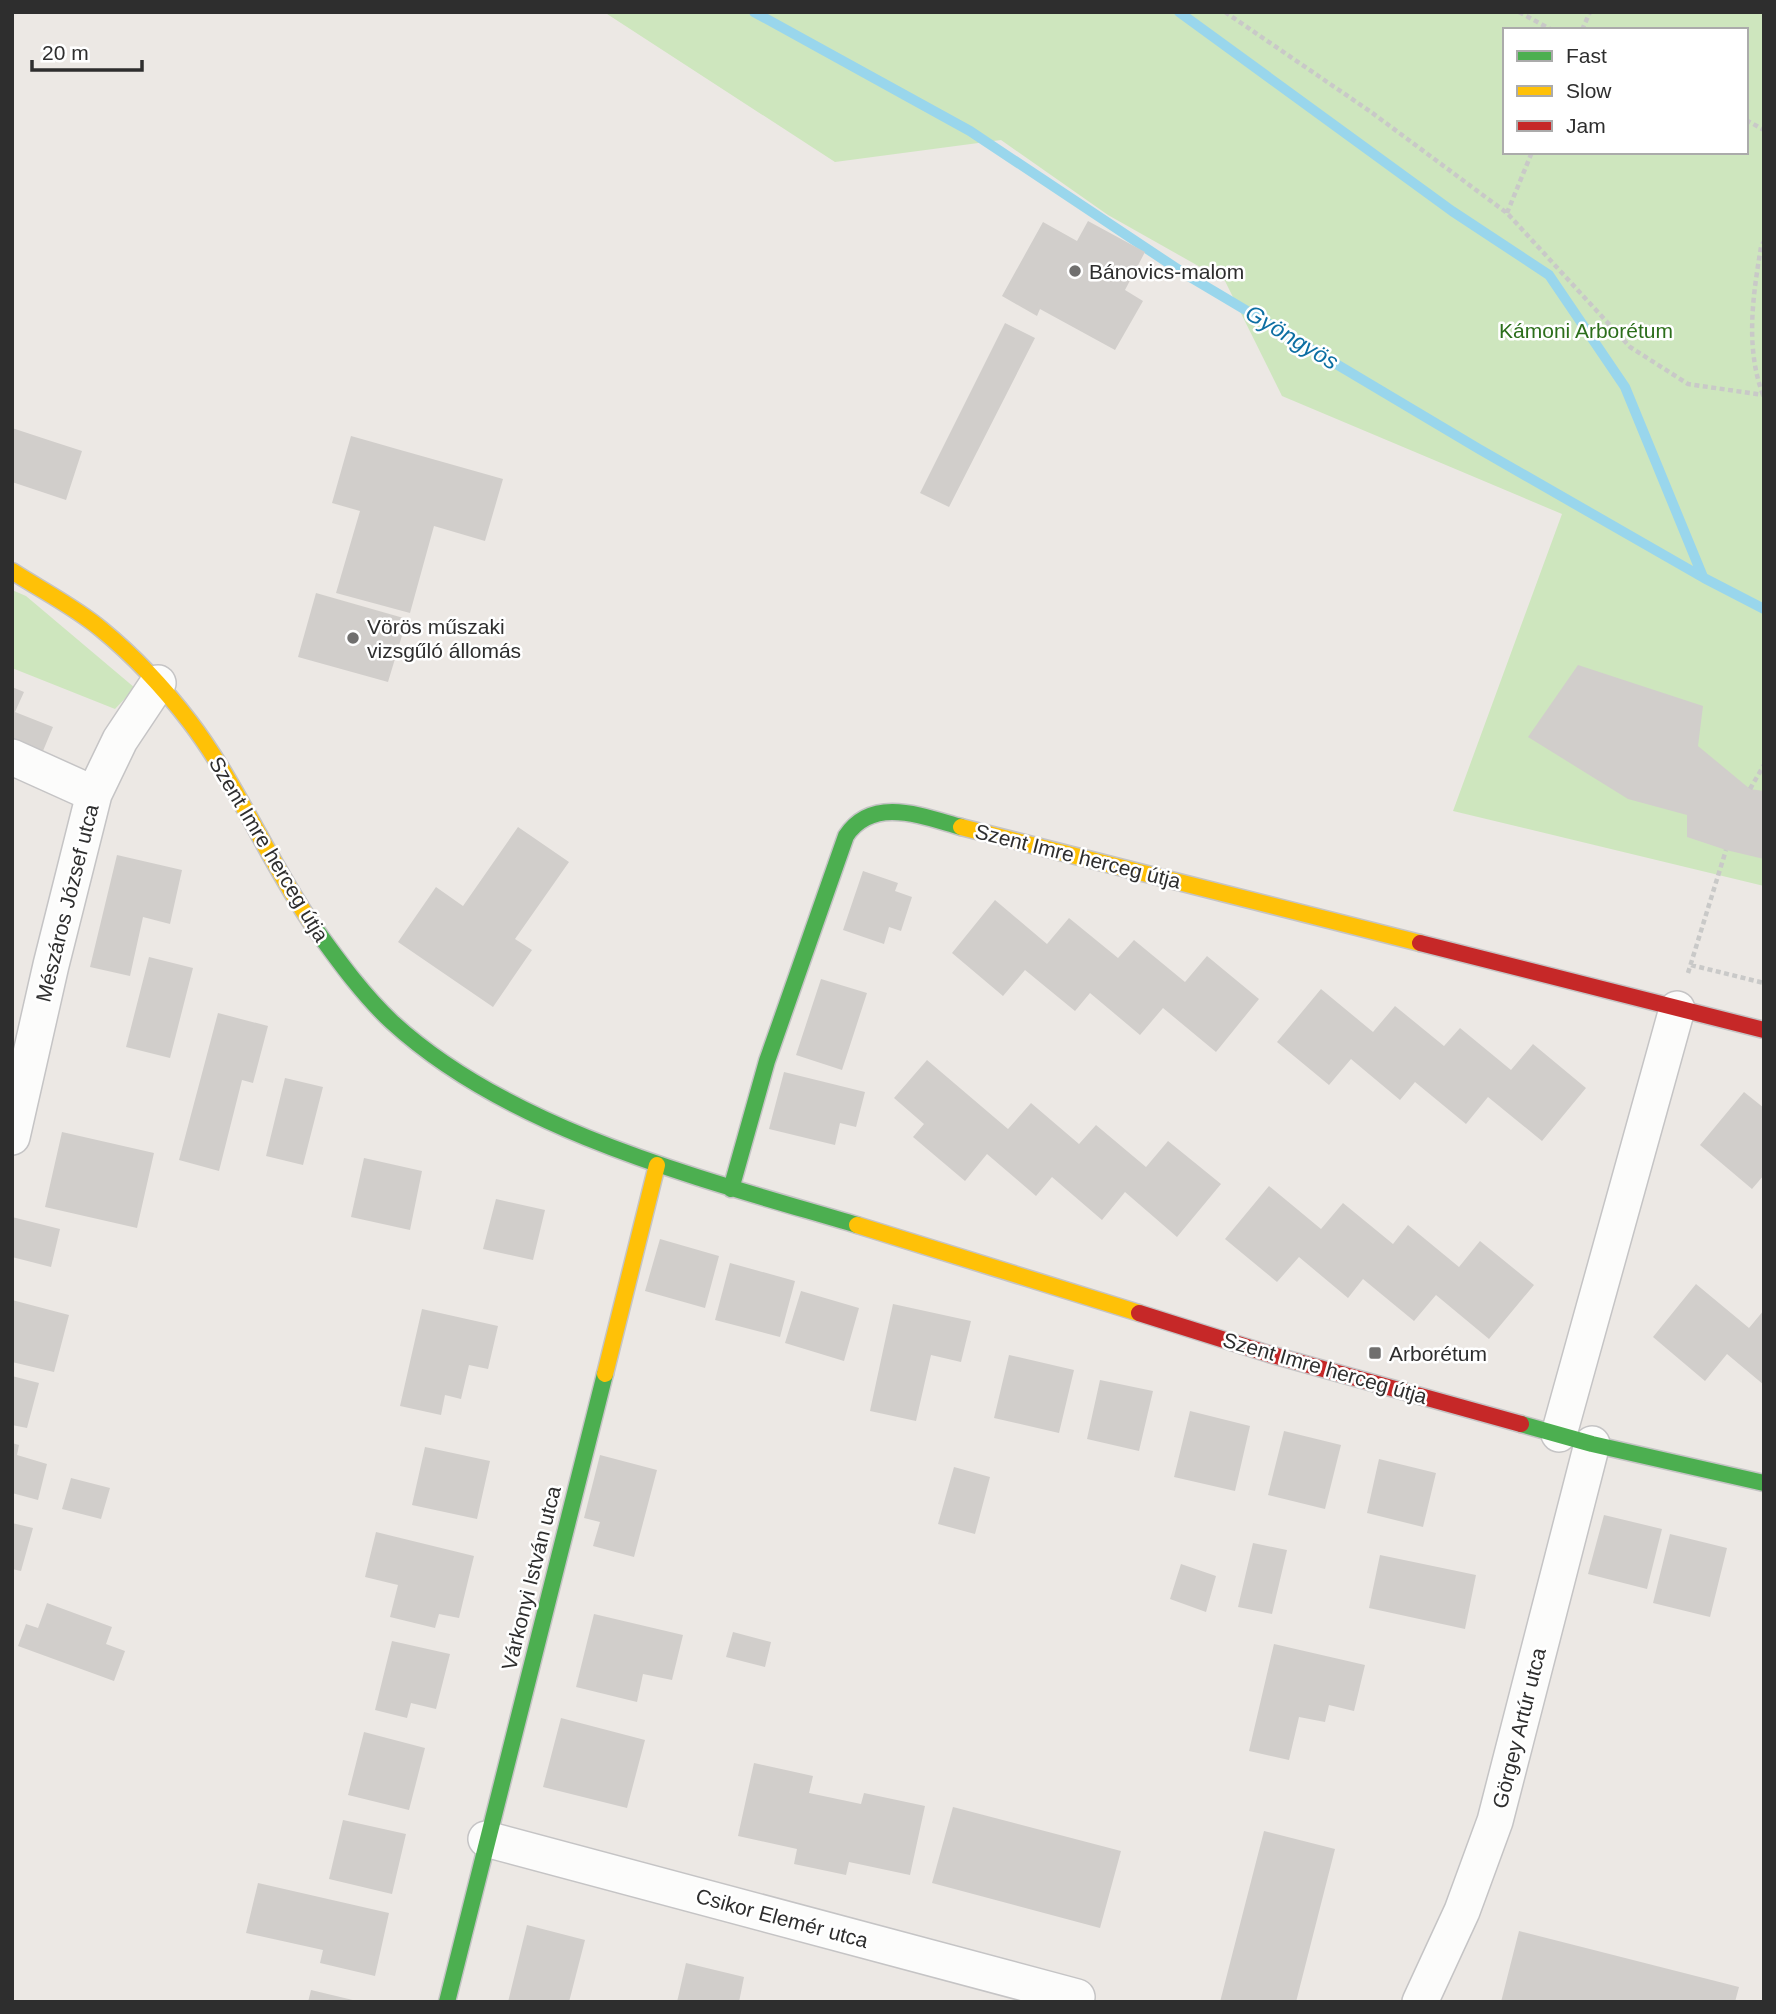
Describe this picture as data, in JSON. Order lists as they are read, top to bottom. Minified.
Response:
{"streets":{"street":["Szent Imre herceg útja","Mészáros József utca","Várkonyi István utca","Görgey Artúr utca","Csikor Elemér utca"]},"crossings":[["Szent Imre herceg útja","Mészáros József utca"],["Szent Imre herceg útja","Várkonyi István utca"],["Szent Imre herceg útja","Görgey Artúr utca"],["Várkonyi István utca","Csikor Elemér utca"]],"water":["Gyöngyös"],"parks":["Kámoni Arborétum"],"places":{"other":["Bánovics-malom","Vörös műszaki vizsgűló állomás"],"transit":["Arborétum"]},"legend":["Fast","Slow","Jam"],"scale_bar":"20 m"}
